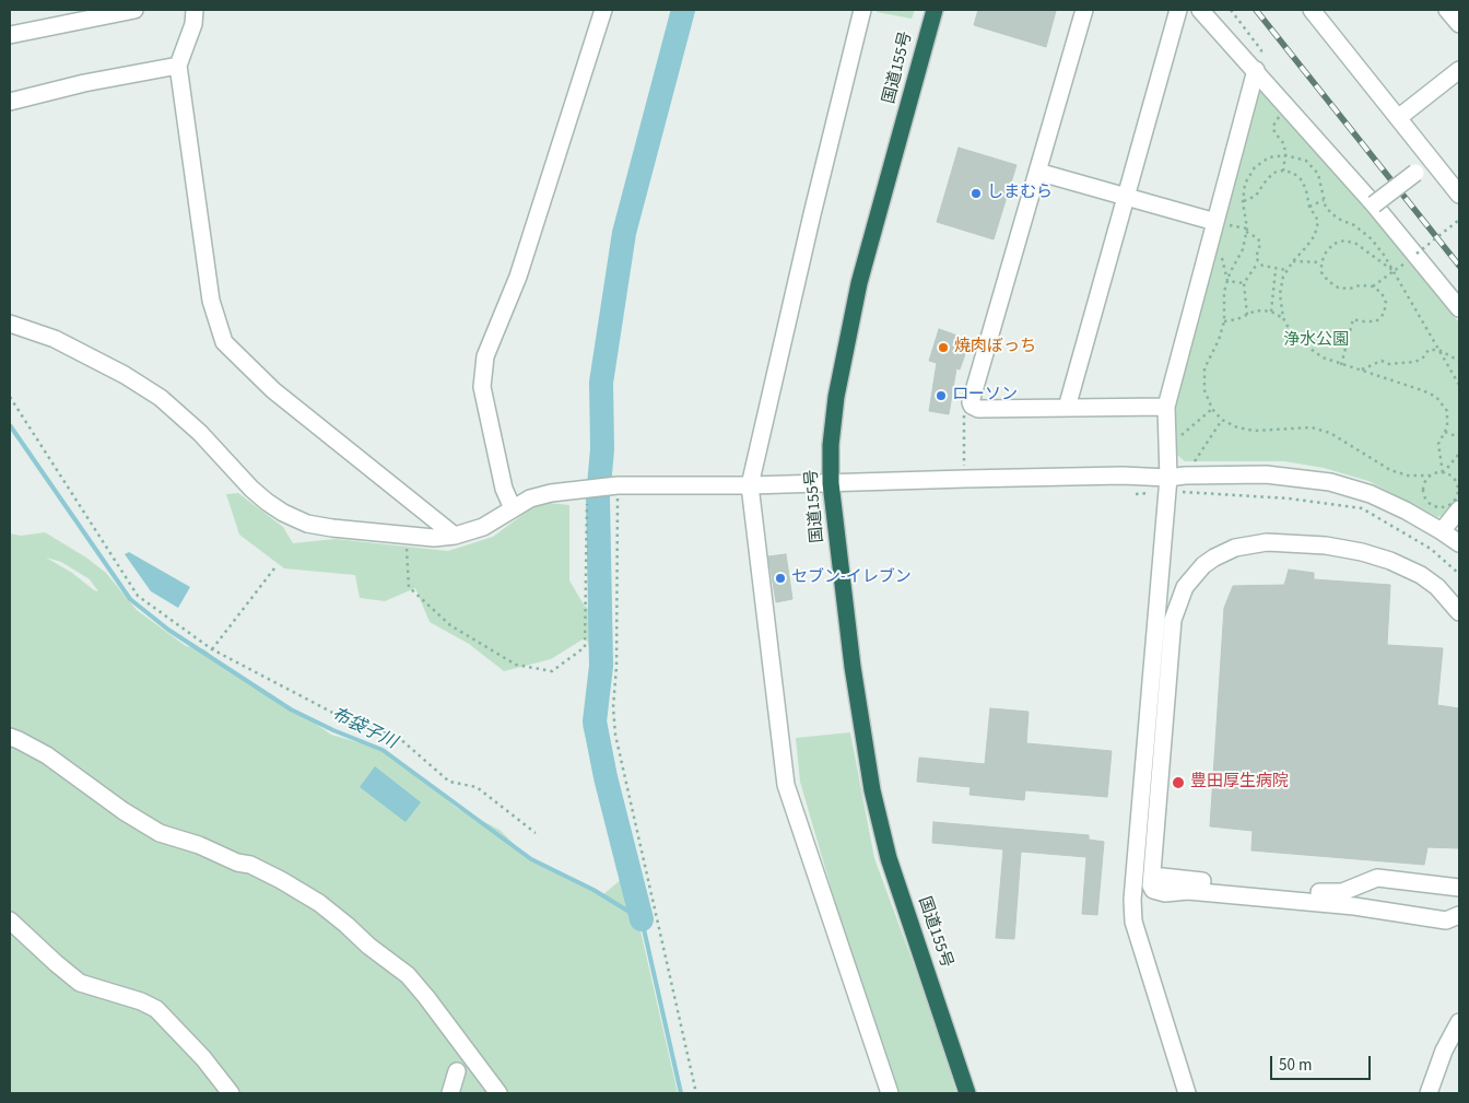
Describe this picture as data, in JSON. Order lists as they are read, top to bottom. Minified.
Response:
{"streets":{"highway":["国道155号"]},"water":["布袋子川"],"parks":["浄水公園"],"places":["しまむら","焼肉ぼっち","ローソン","セブン-イレブン","豊田厚生病院"],"scale_bar":"50 m"}
